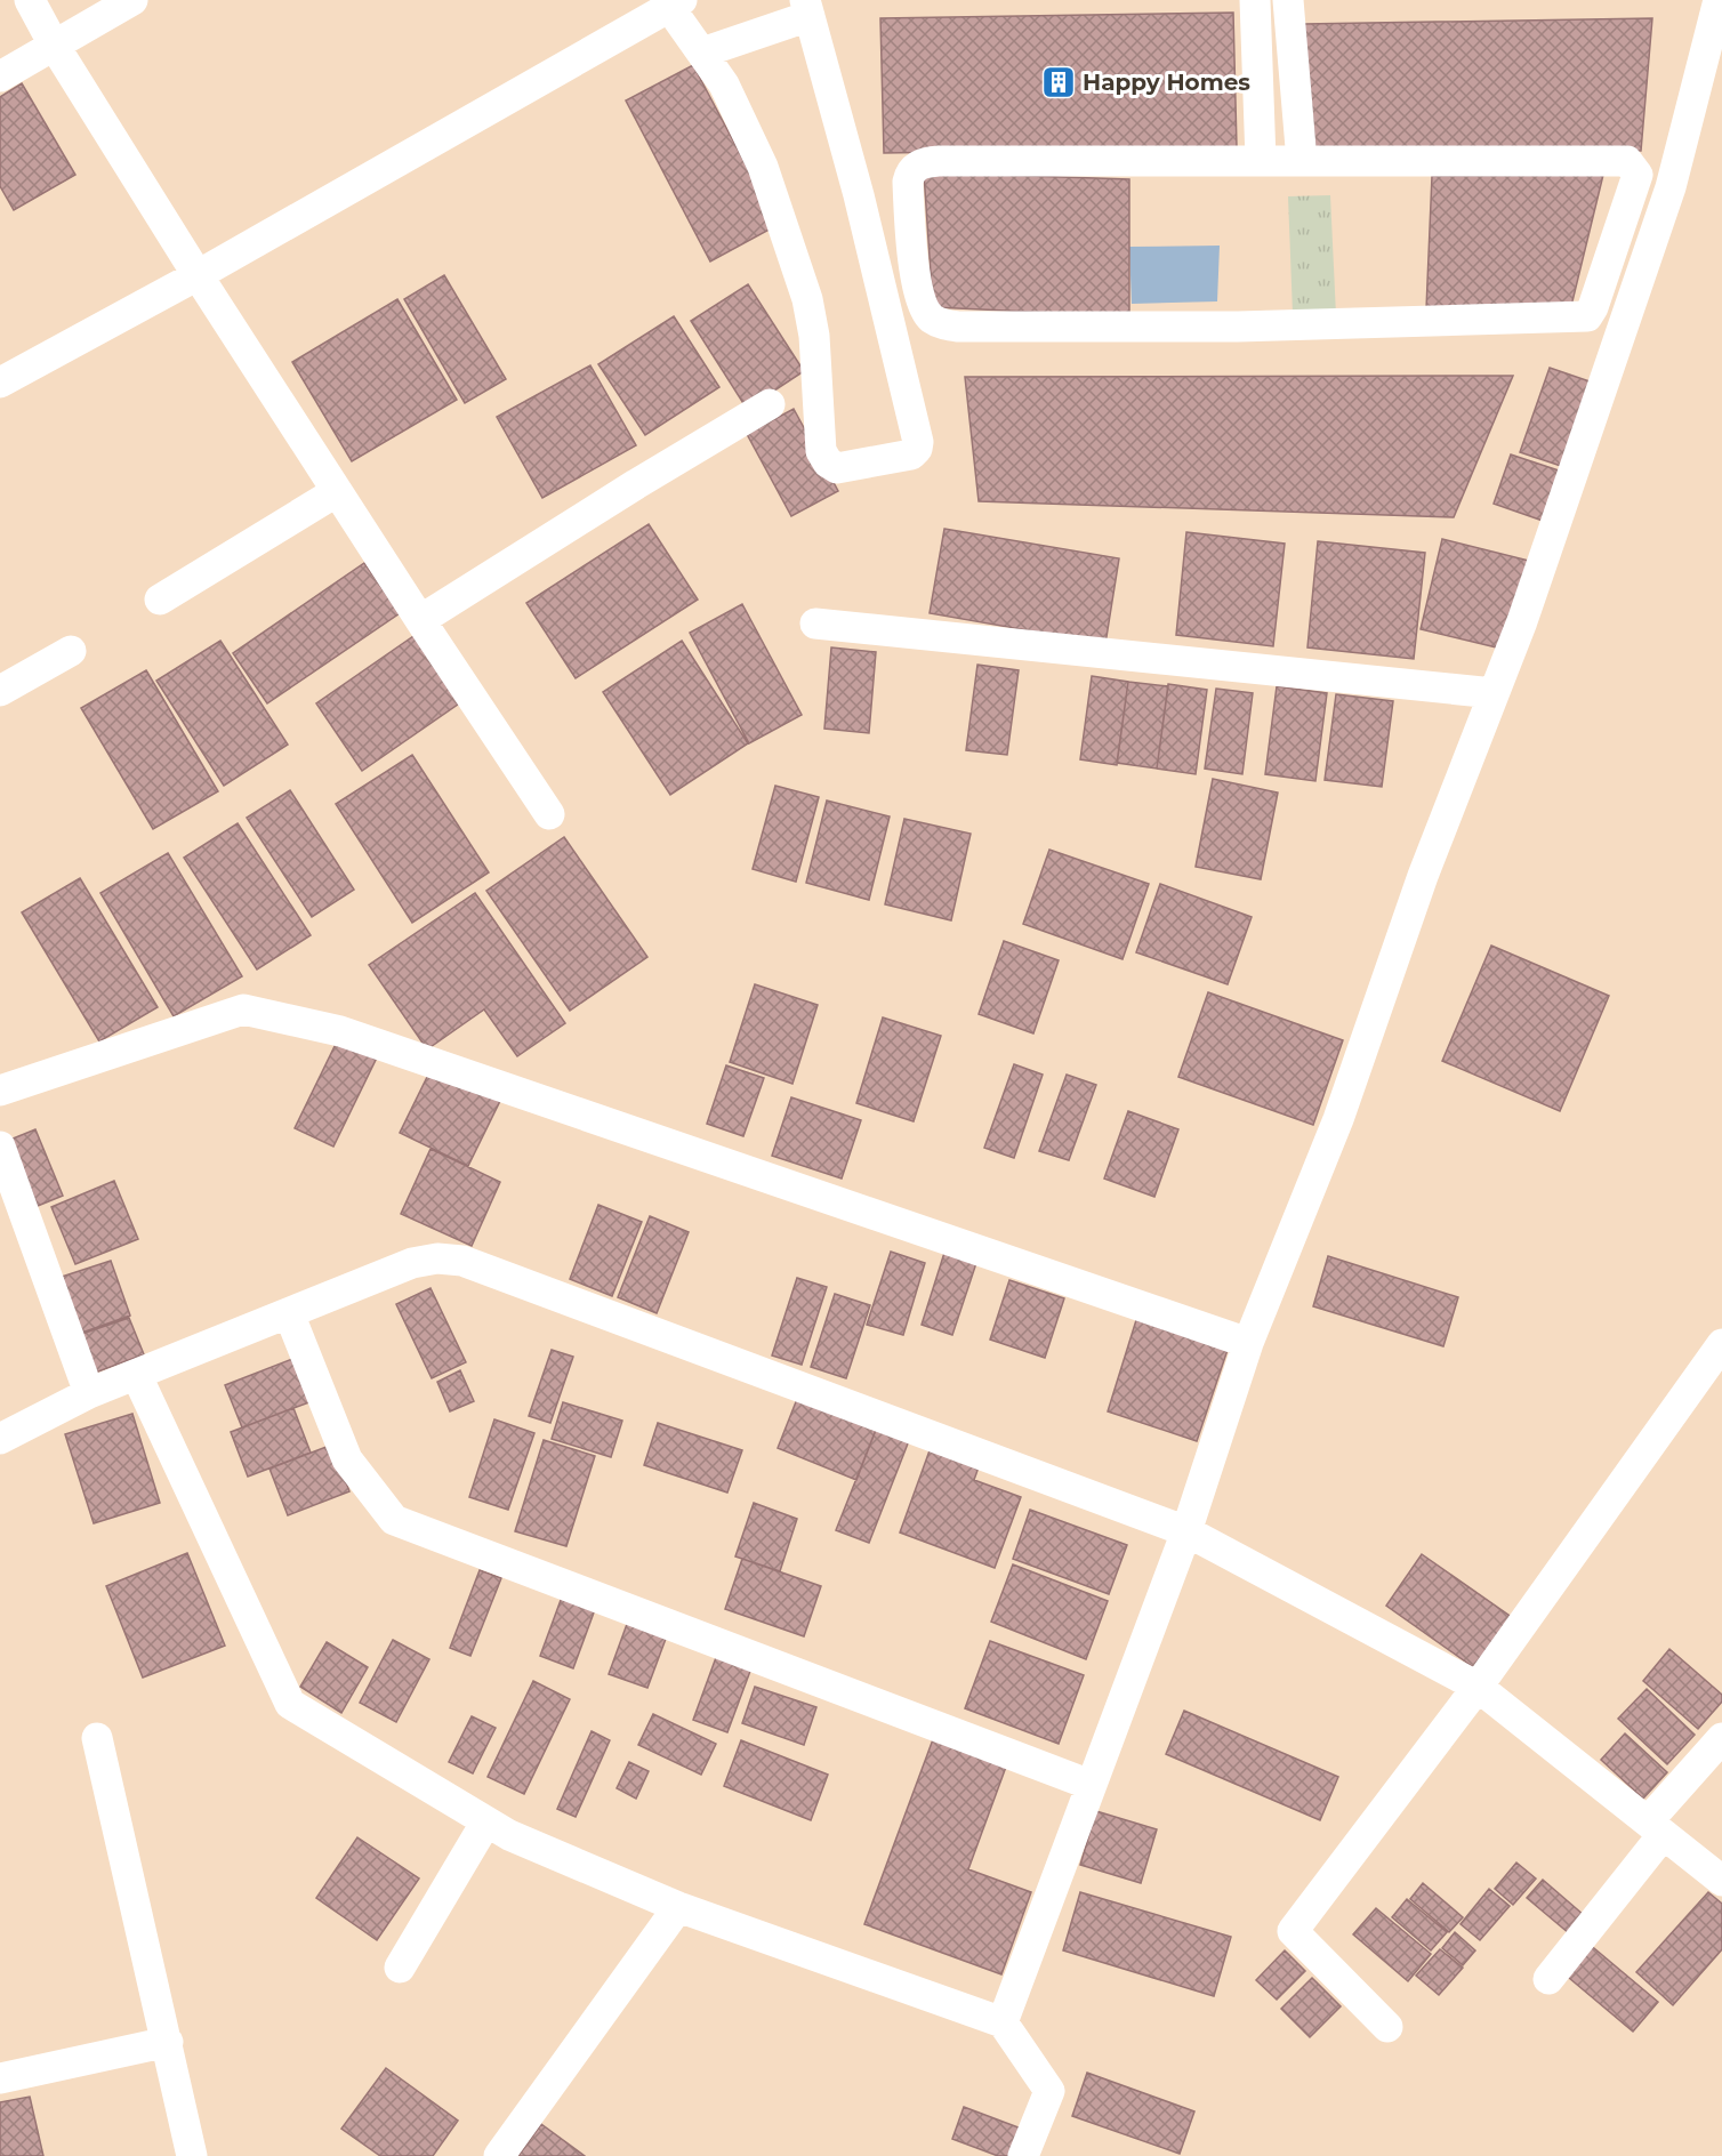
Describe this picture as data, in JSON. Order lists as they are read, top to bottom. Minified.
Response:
{"places":{"building":["Happy Homes"]}}
